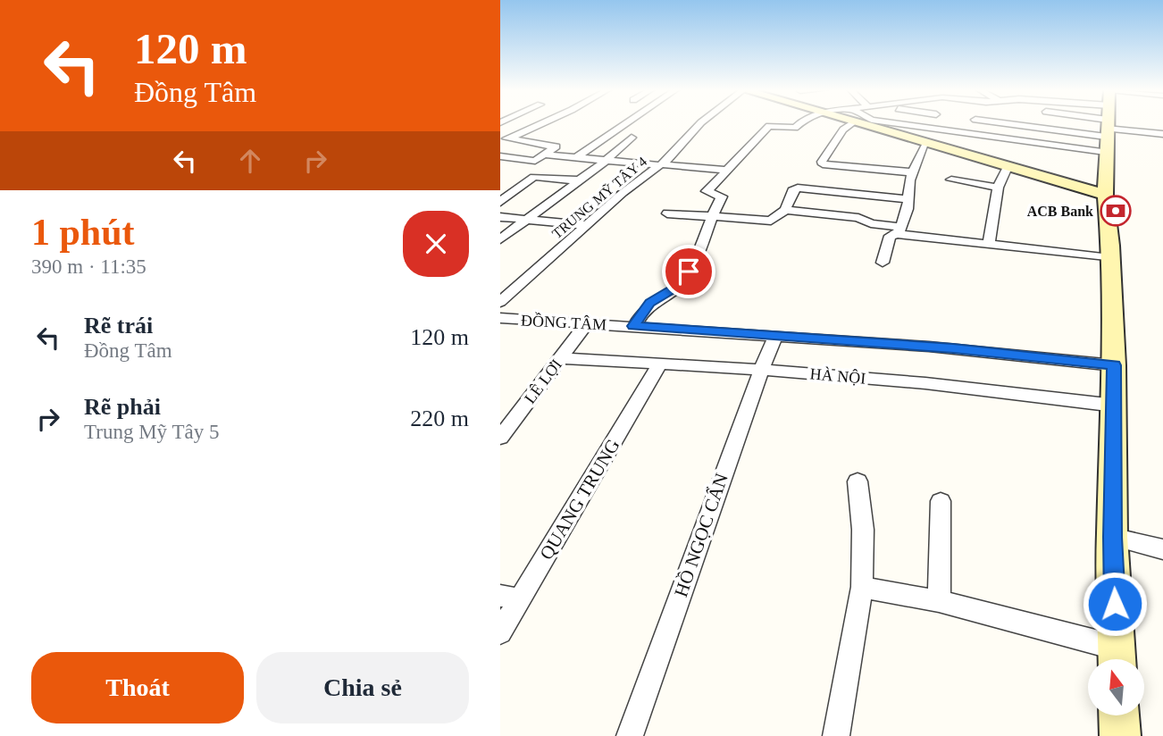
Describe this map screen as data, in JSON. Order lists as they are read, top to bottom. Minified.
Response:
{"streets":{"street":["TRUNG MỸ TÂY 4","ĐỒNG TÂM","HÀ NỘI","LÊ LỢI","QUANG TRUNG","HỒ NGỌC CẨN"]},"crossings":[["ĐỒNG TÂM","LÊ LỢI"],["ĐỒNG TÂM","HỒ NGỌC CẨN"],["HÀ NỘI","LÊ LỢI"],["HÀ NỘI","QUANG TRUNG"],["HÀ NỘI","HỒ NGỌC CẨN"]],"places":{"bank":["ACB Bank"]},"north":"top","page":{"turn":["120 m","Đồng Tâm"],"heading":["1 phút","390 m · 11:35"],"list":[{"name":"Rẽ trái","note":"Đồng Tâm","value":"120 m"},{"name":"Rẽ phải","note":"Trung Mỹ Tây 5","value":"220 m"}],"buttons":["Thoát","Chia sẻ"]}}
